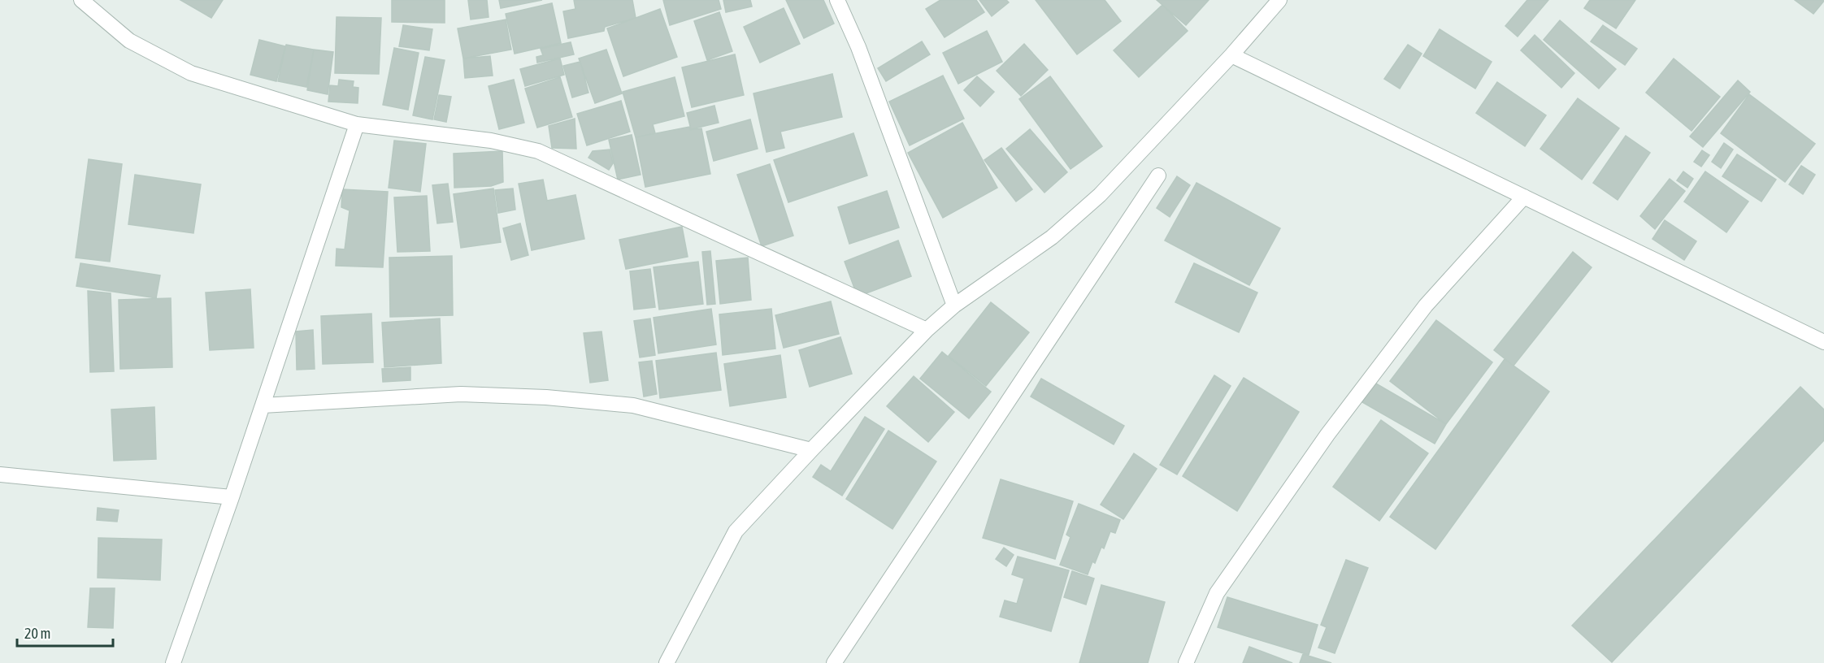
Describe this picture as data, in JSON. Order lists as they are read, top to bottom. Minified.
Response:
{"scale_bar":"20 m"}
